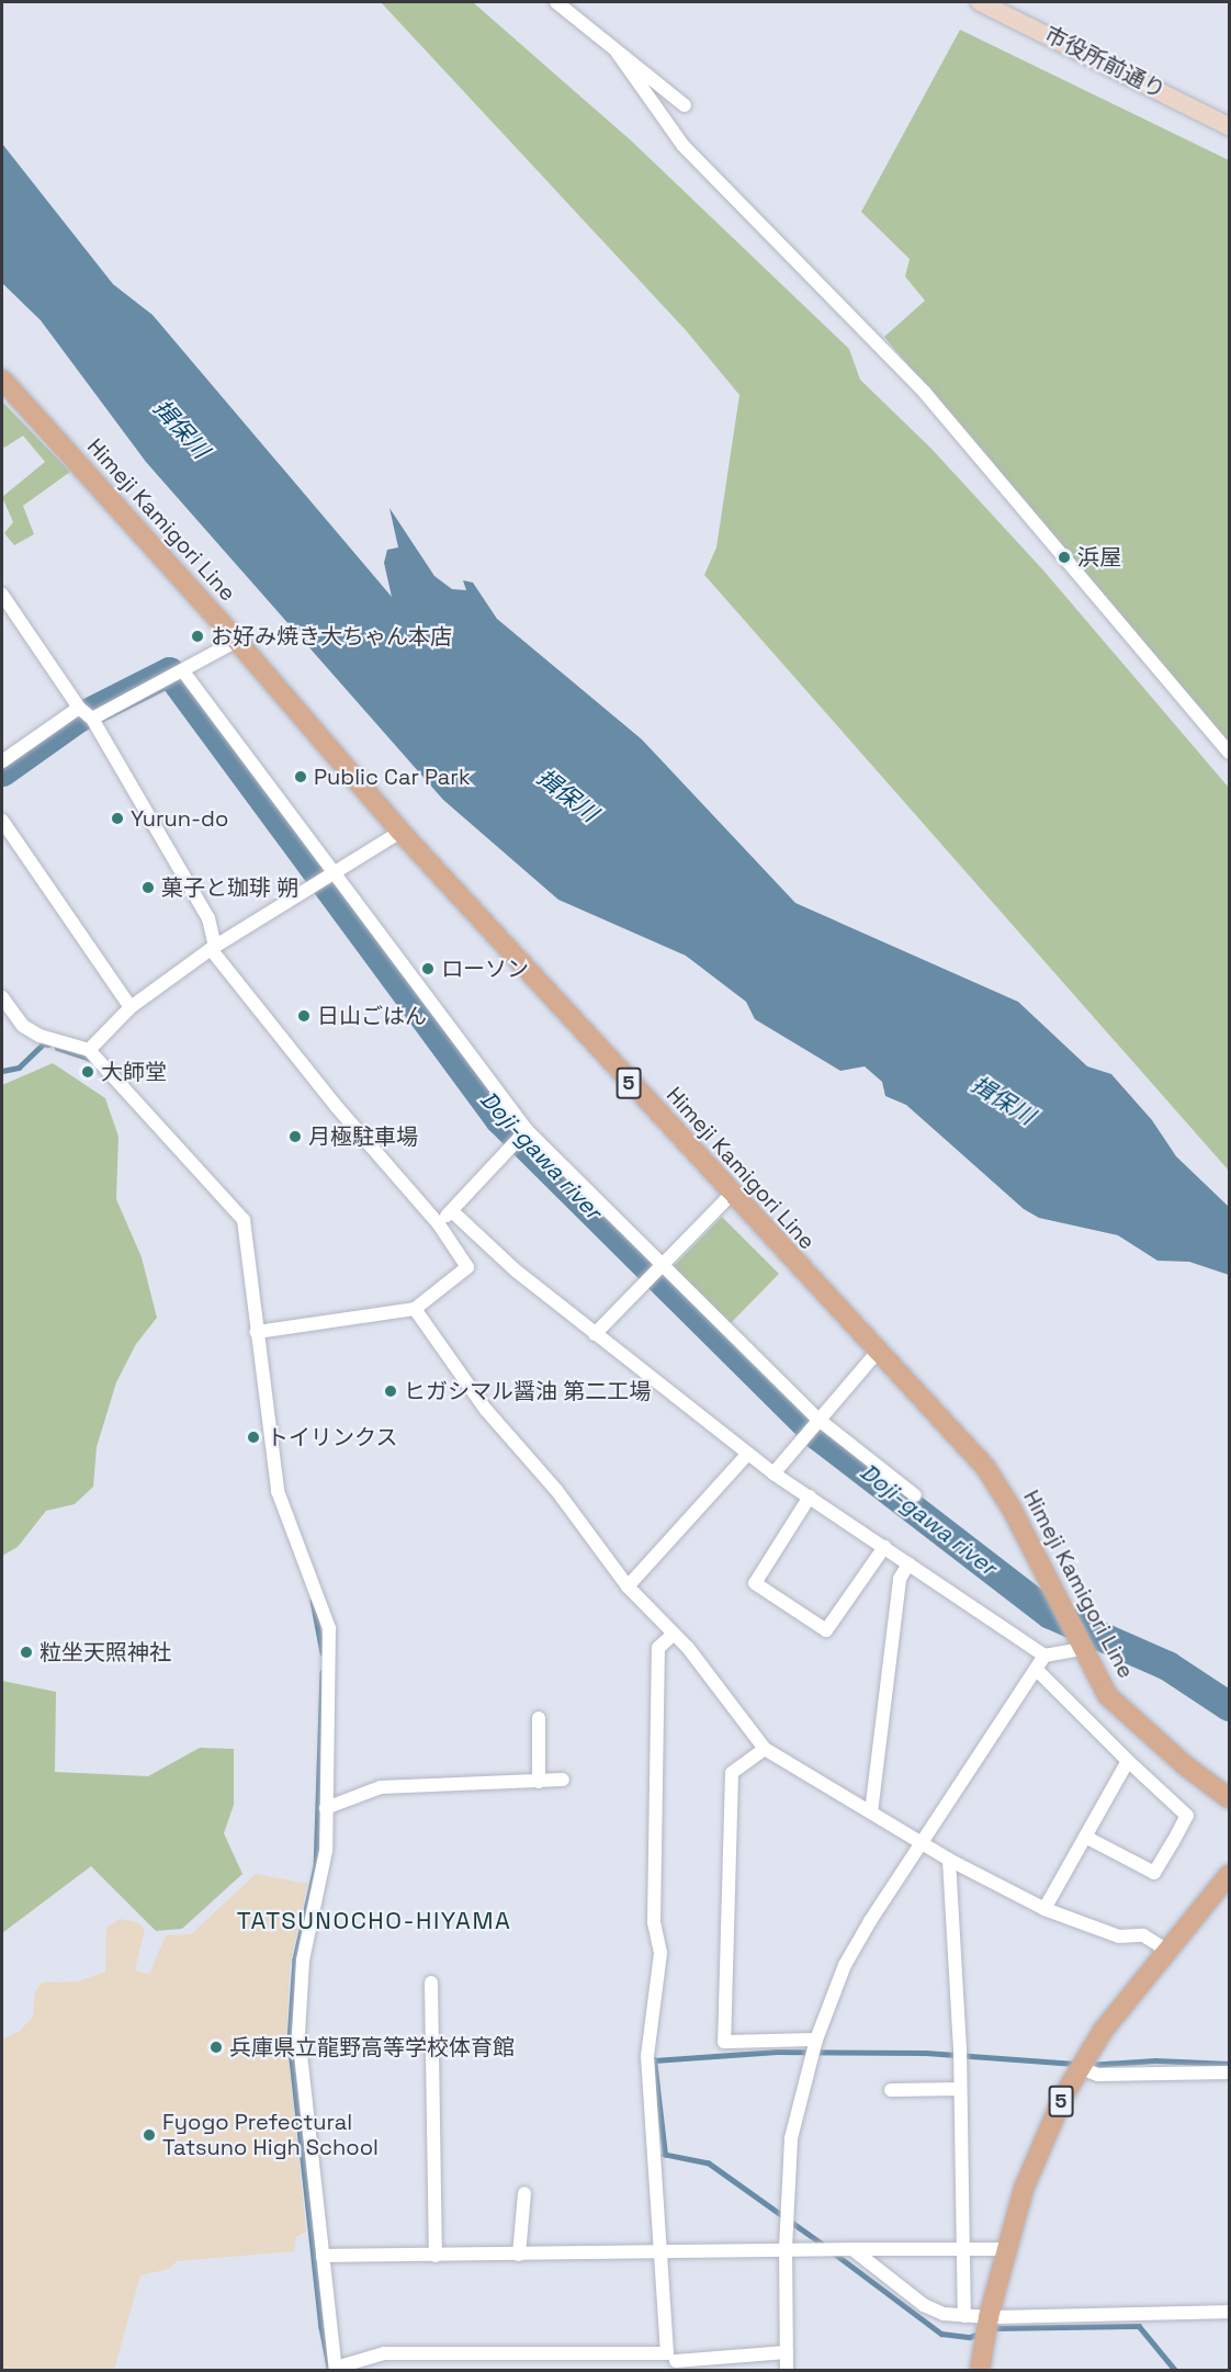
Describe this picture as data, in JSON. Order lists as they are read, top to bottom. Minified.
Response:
{"streets":{"main road":["Himeji Kamigori Line","5"],"street":["市役所前通り"]},"districts":["TATSUNOCHO-HIYAMA"],"water":["揖保川","Doji-gawa river"],"places":["浜屋","お好み焼き大ちゃん本店","Public Car Park","Yurun-do","菓子と珈琲 朔","ローソン","日山ごはん","大師堂","月極駐車場","ヒガシマル醤油 第二工場","トイリンクス","粒坐天照神社","兵庫県立龍野高等学校体育館","Fyogo Prefectural Tatsuno High School"]}
